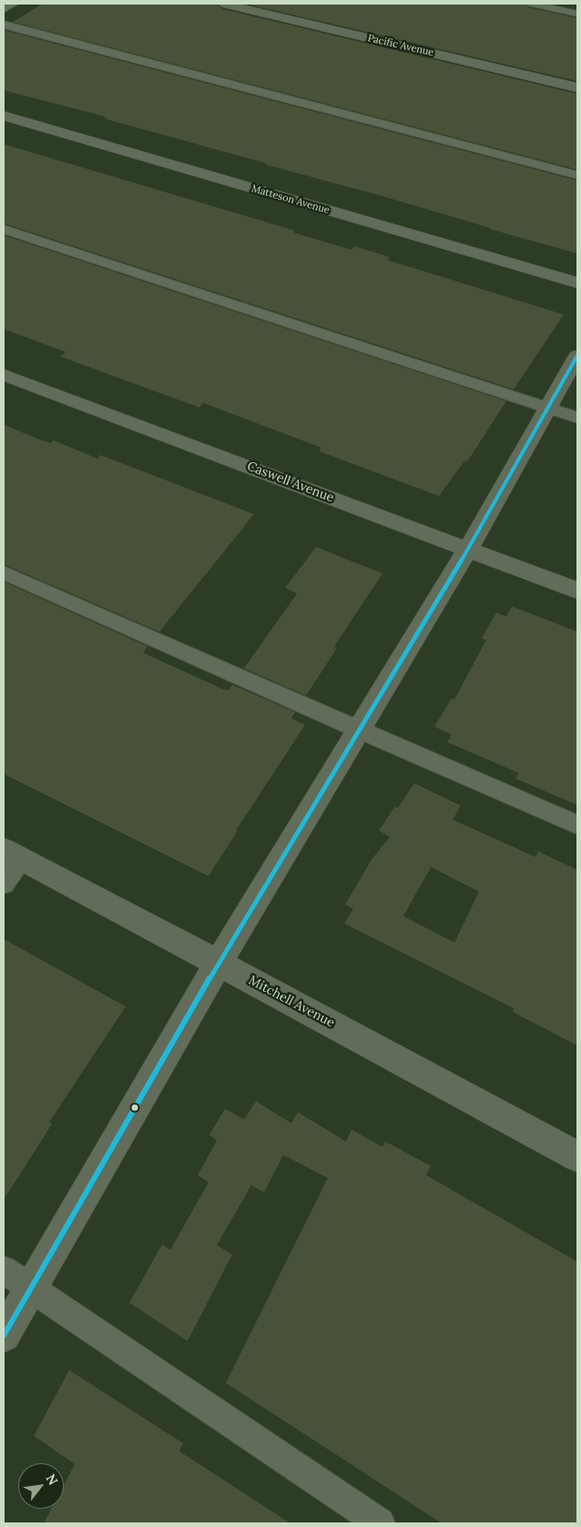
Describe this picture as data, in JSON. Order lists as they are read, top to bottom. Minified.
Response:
{"streets":{"street":["Pacific Avenue","Matteson Avenue","Caswell Avenue","Mitchell Avenue"]},"north":"top right"}
